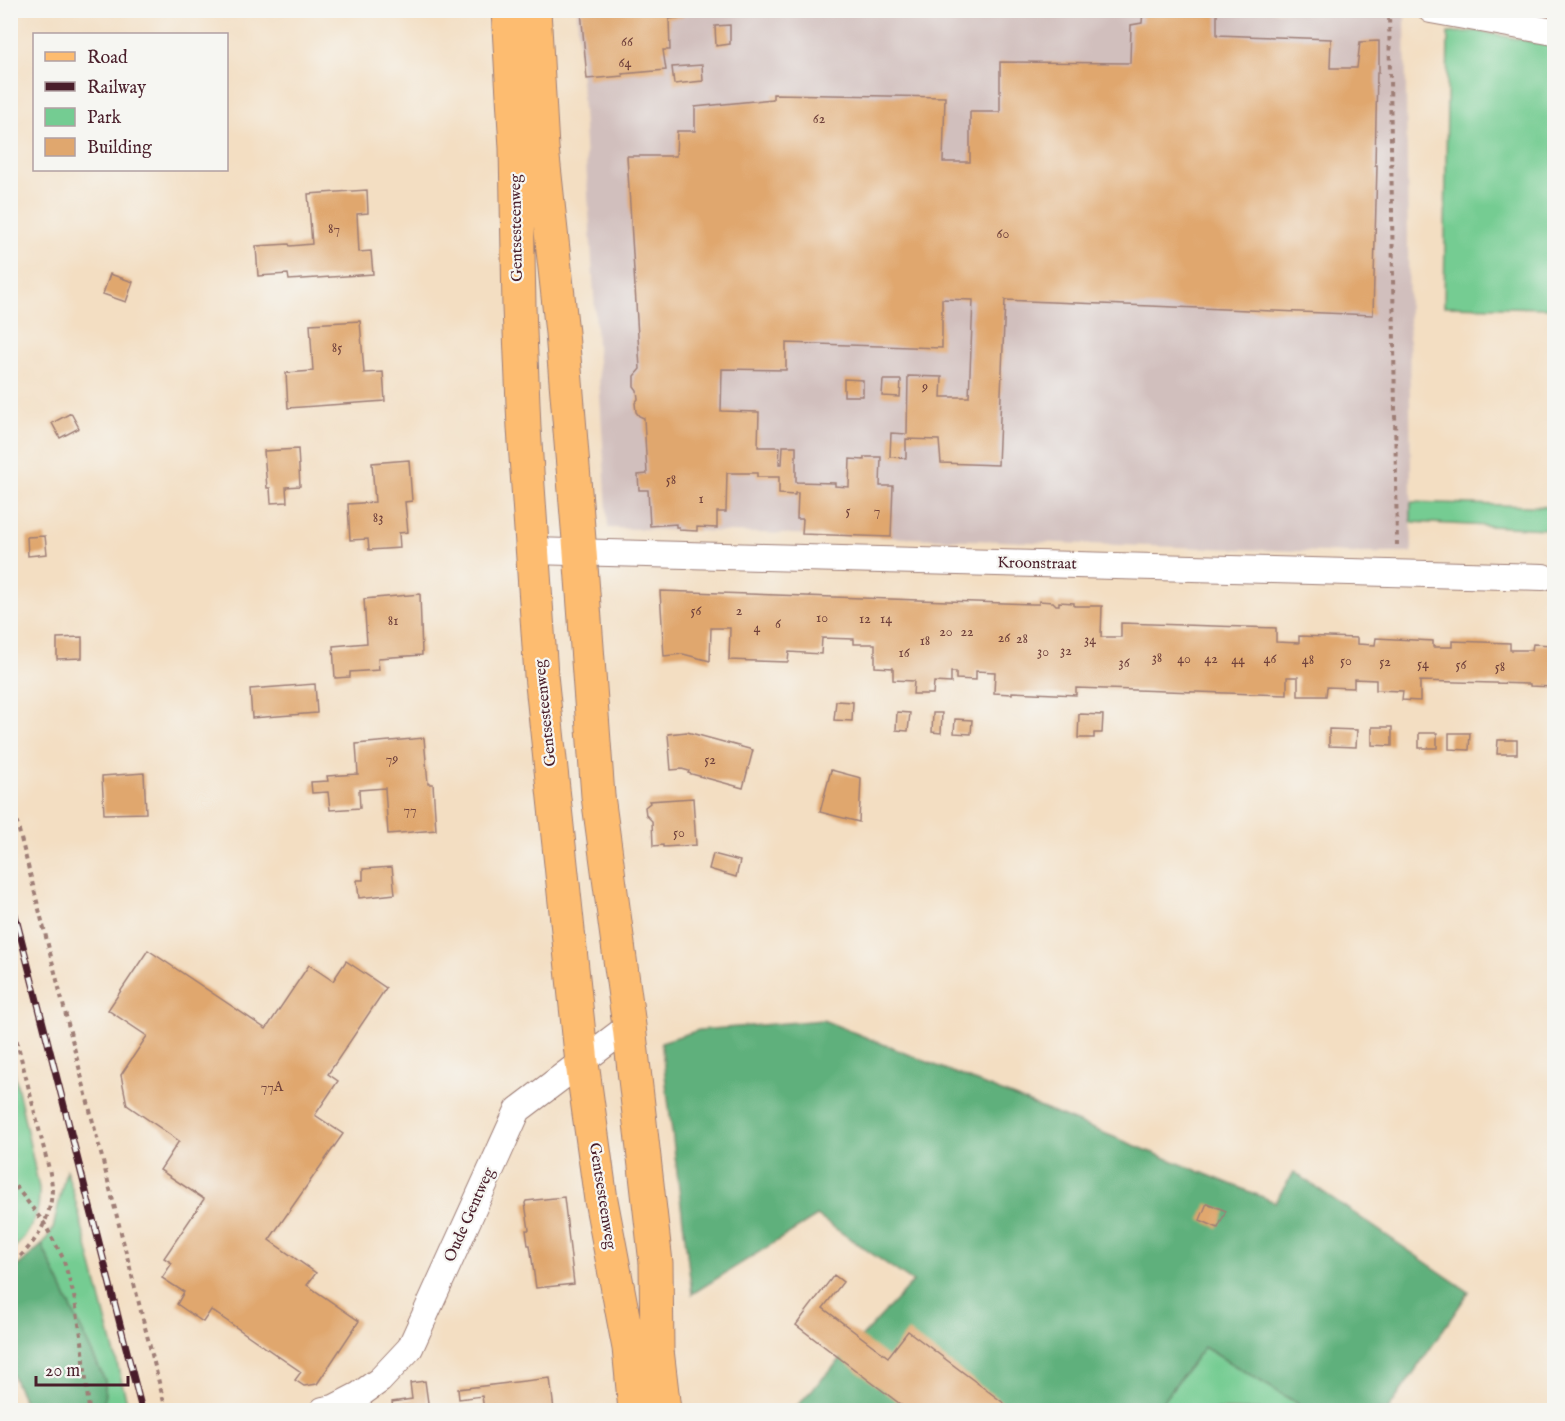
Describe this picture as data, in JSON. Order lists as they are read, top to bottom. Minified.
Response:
{"streets":{"main road":["Gentsesteenweg"],"street":["Kroonstraat","Oude Gentweg"]},"crossings":[["Gentsesteenweg","Kroonstraat"],["Gentsesteenweg","Oude Gentweg"]],"house_numbers":["66","64","62","87","60","85","9","58","1","5","7","83","56","2","10","12","14","81","6","4","20","22","26","28","34","18","32","30","16","38","40","42","46","44","48","50","52","36","54","56","58","79","52","77","50","77A"],"legend":["Road","Railway","Park","Building"],"scale_bar":"20 m"}
